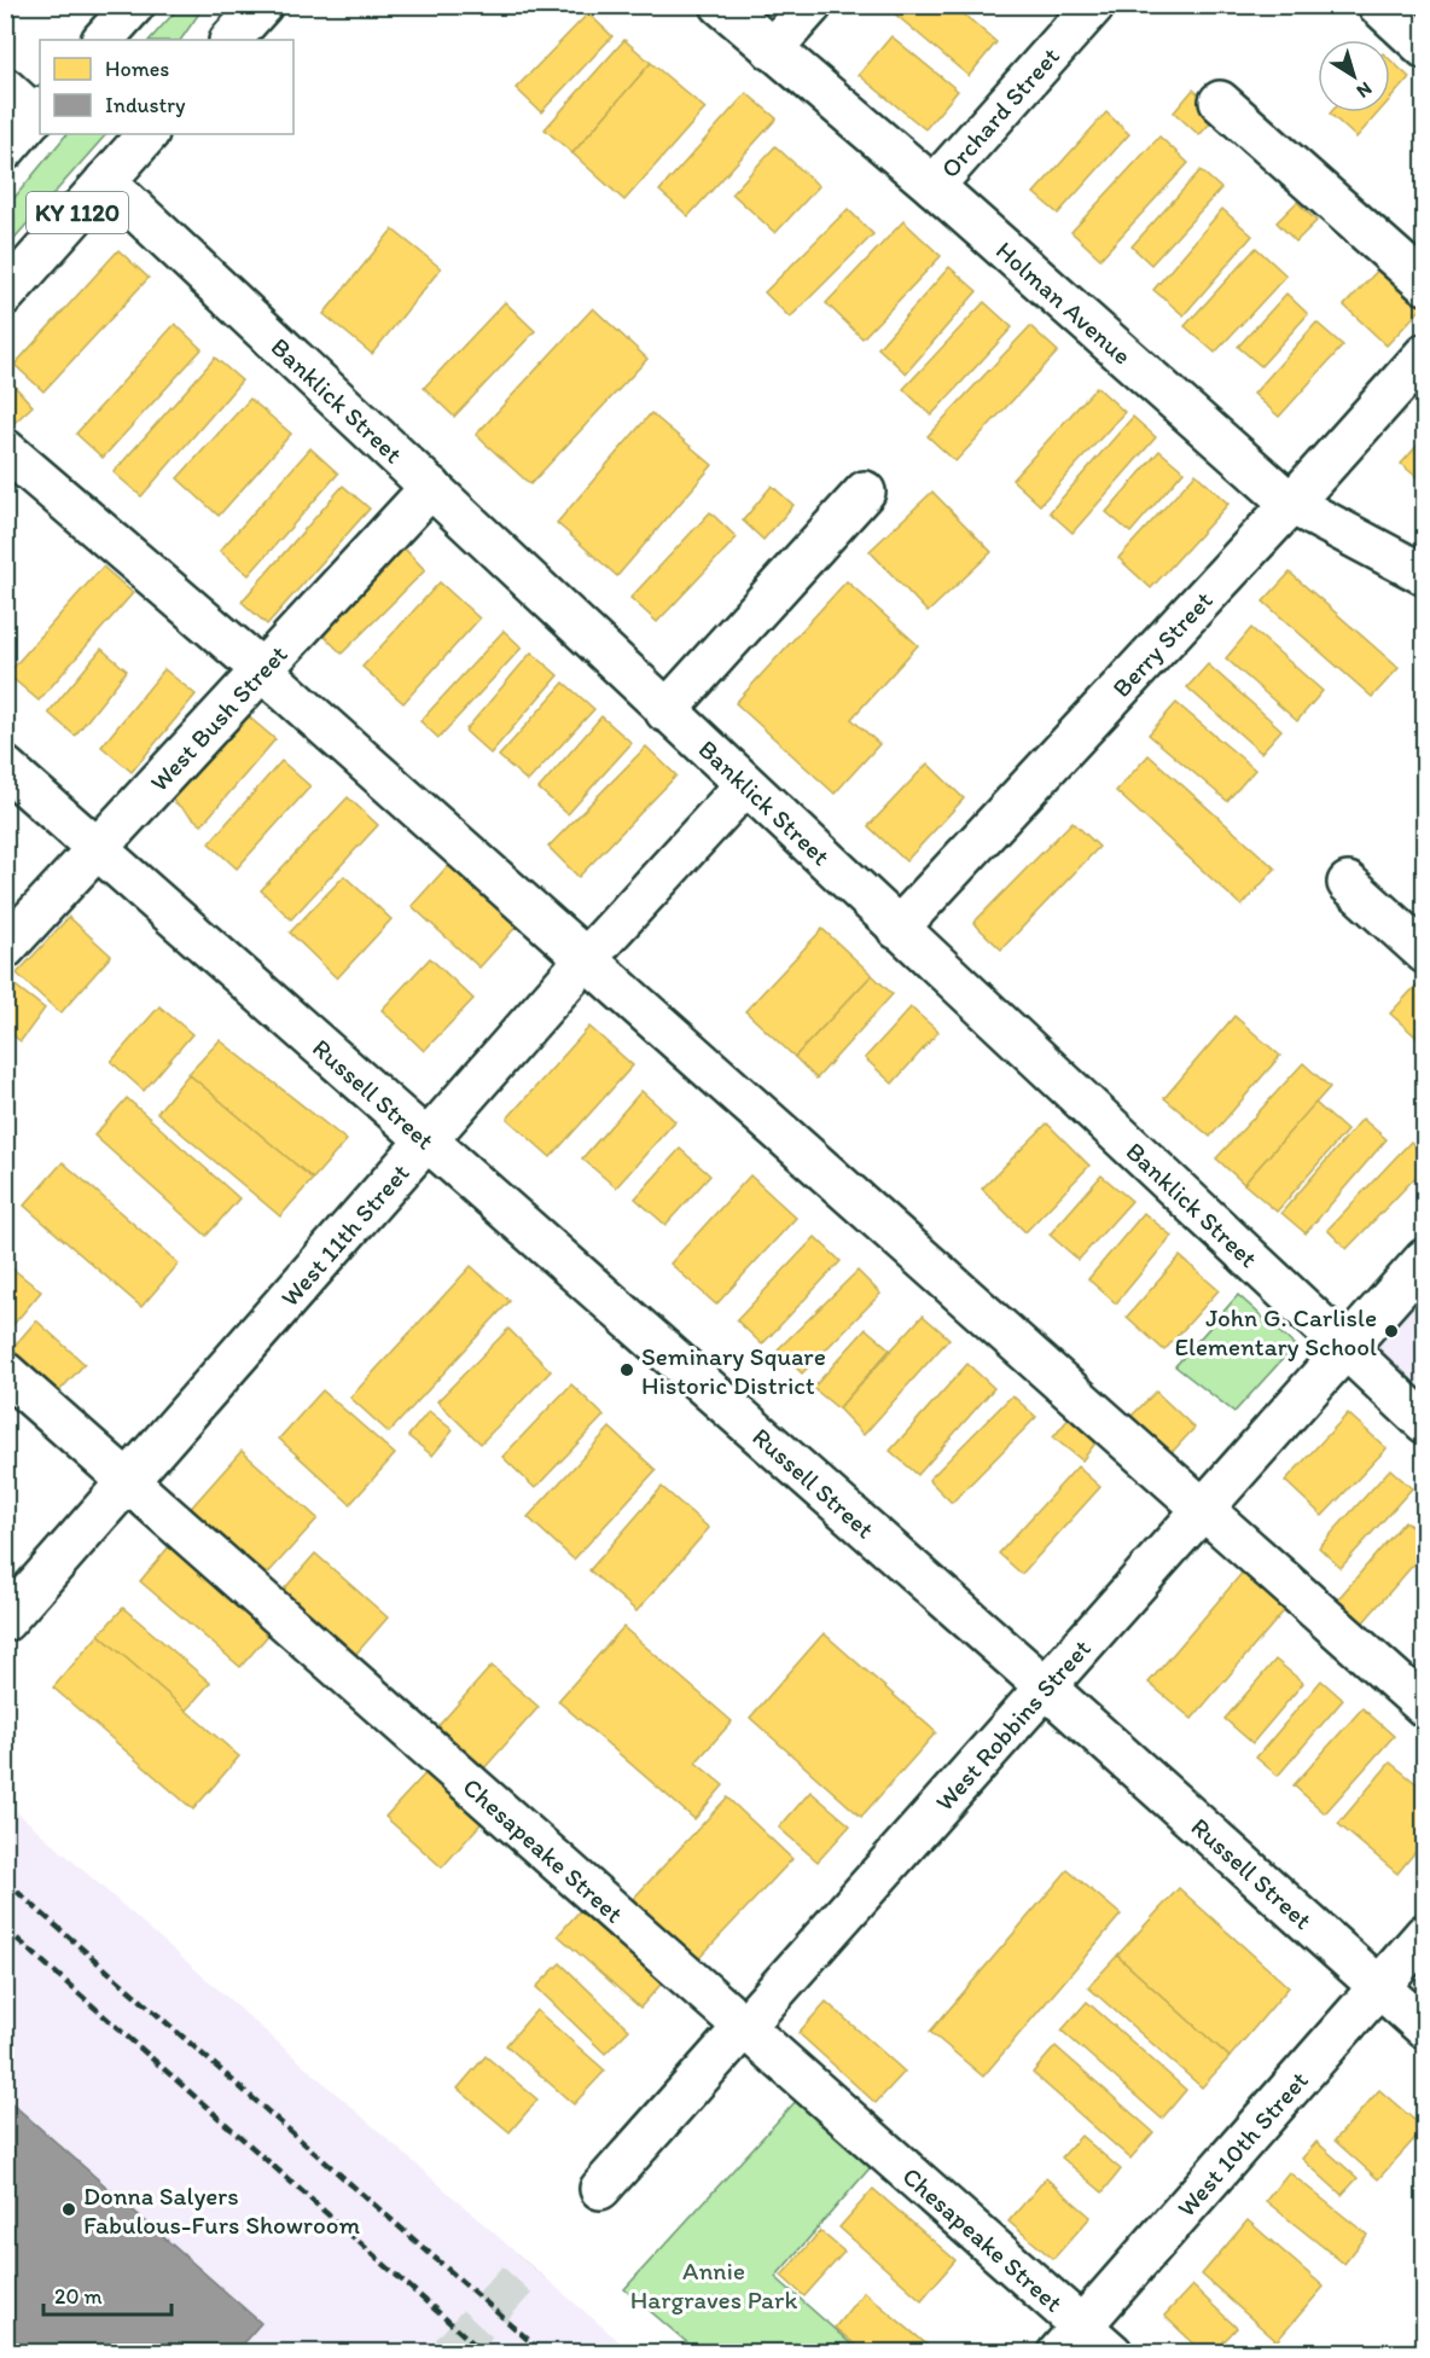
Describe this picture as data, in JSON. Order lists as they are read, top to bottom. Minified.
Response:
{"streets":{"street":["Orchard Street","KY 1120","Holman Avenue","Banklick Street","Berry Street","West Bush Street","Russell Street","West 11th Street","West Robbins Street","Chesapeake Street","West 10th Street"]},"crossings":[["Orchard Street","Holman Avenue"],["KY 1120","Banklick Street"],["Holman Avenue","Berry Street"],["Banklick Street","Berry Street"],["Banklick Street","West Bush Street"],["Banklick Street","West 11th Street"],["Banklick Street","West Robbins Street"],["West Bush Street","Russell Street"],["Russell Street","West 11th Street"],["Russell Street","West Robbins Street"],["Russell Street","West 10th Street"],["West 11th Street","Chesapeake Street"],["West Robbins Street","Chesapeake Street"],["Chesapeake Street","West 10th Street"]],"parks":["Annie Hargraves Park"],"places":["John G. Carlisle Elementary School","Seminary Square Historic District","Donna Salyers Fabulous-Furs Showroom"],"legend":["Homes","Industry"],"scale_bar":"20 m","north":"bottom right"}
